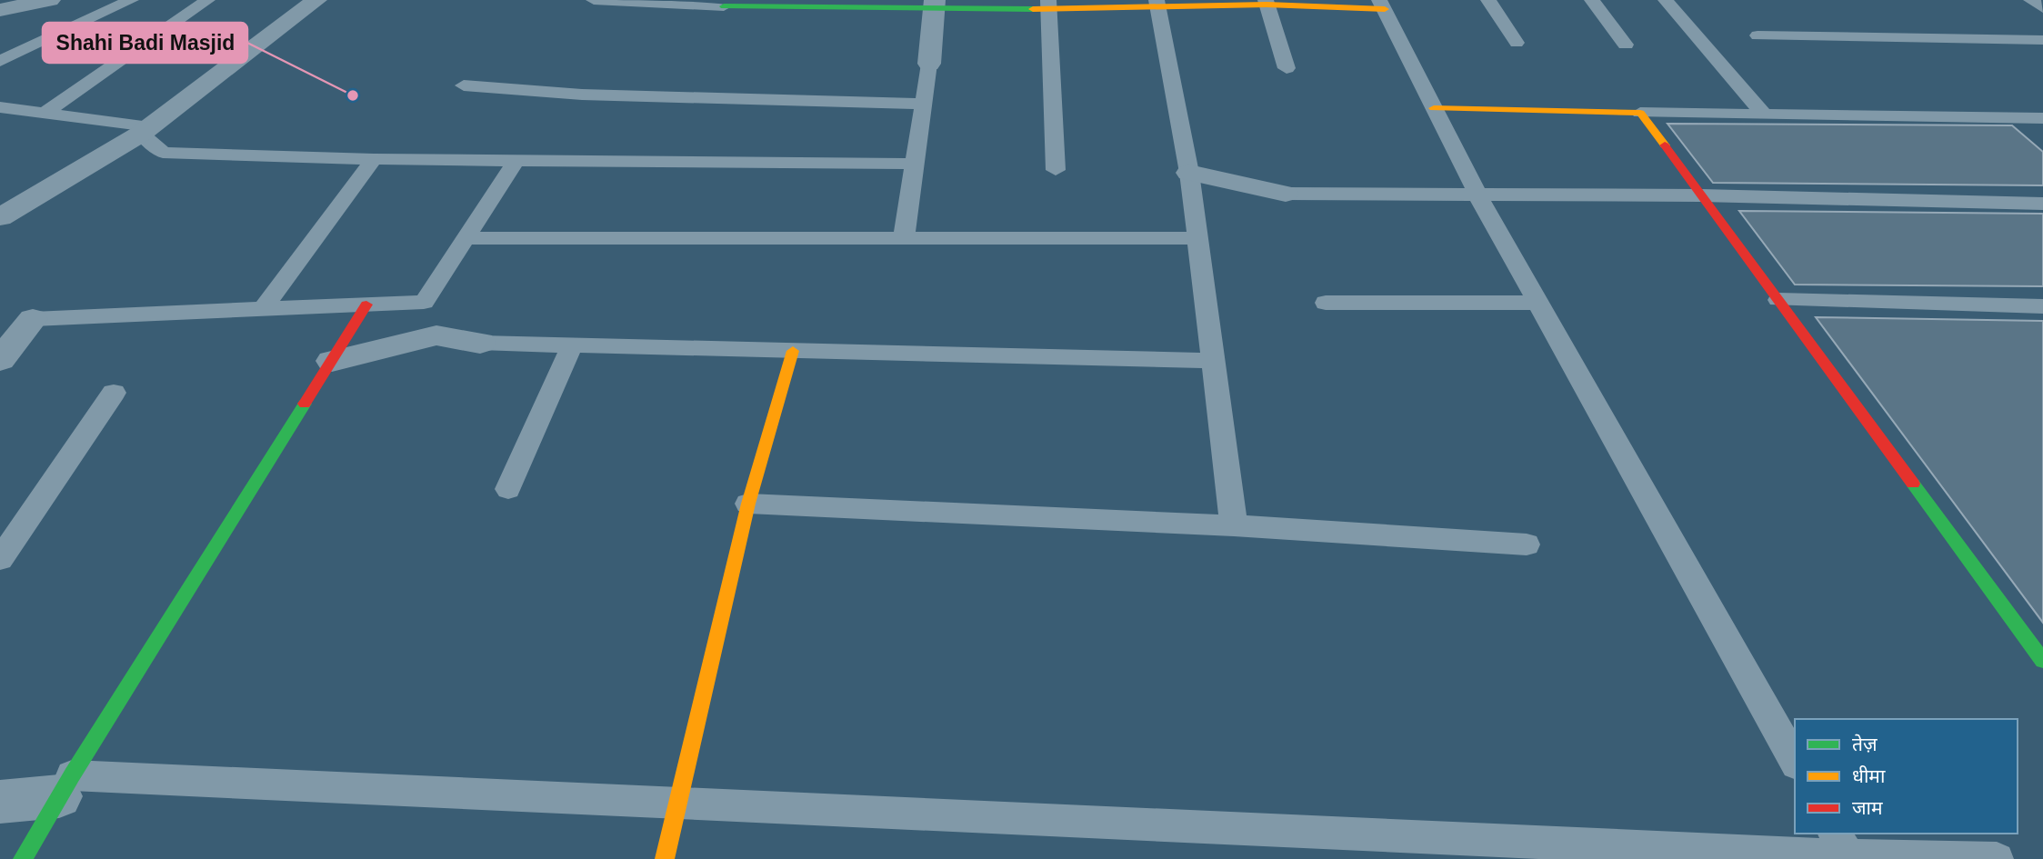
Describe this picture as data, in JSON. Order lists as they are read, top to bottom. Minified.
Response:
{"places":["Shahi Badi Masjid"],"legend":["तेज़","धीमा","जाम"]}
